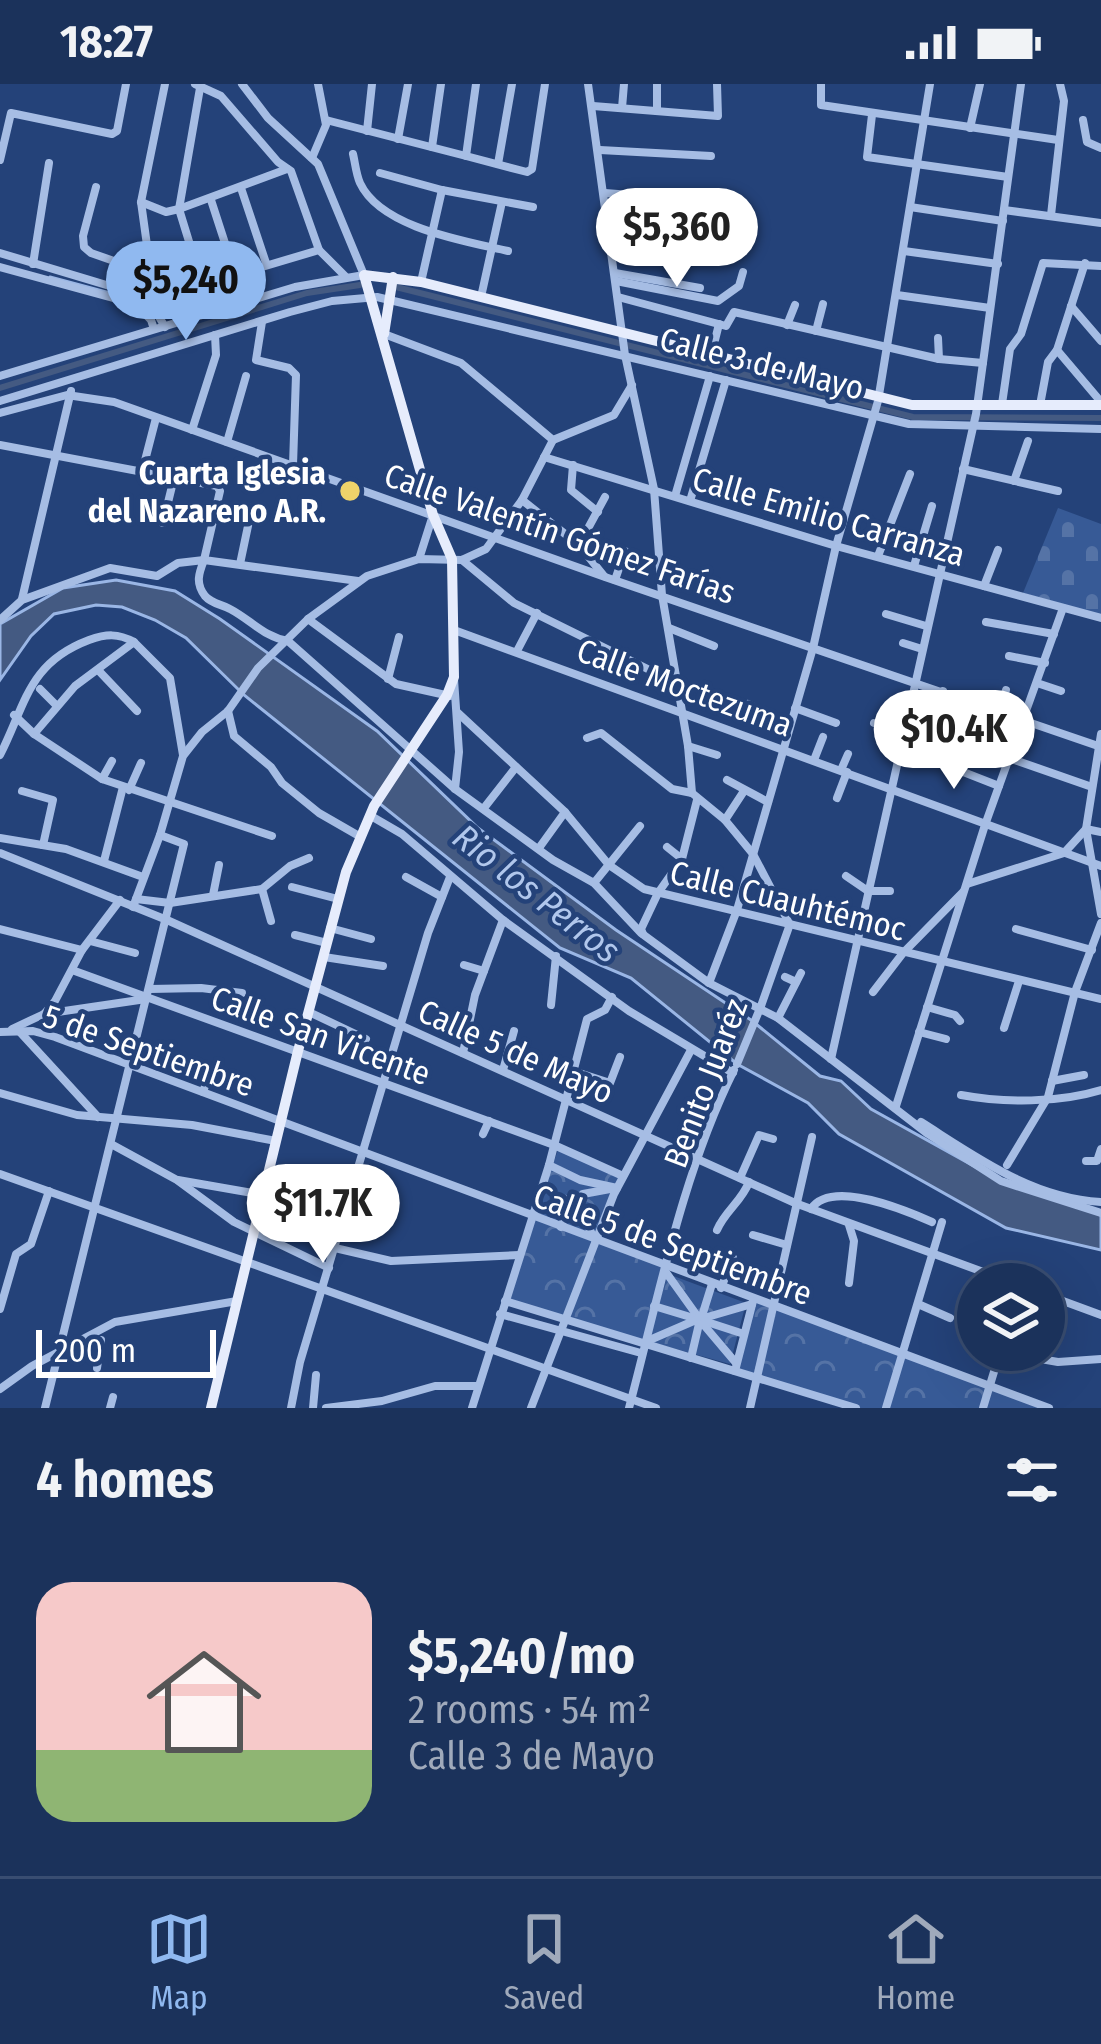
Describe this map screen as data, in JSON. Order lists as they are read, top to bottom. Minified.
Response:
{"streets":{"street":["Calle 3 de Mayo","Calle Emilio Carranza","Calle Valentín Gómez Farías","Calle Moctezuma","Calle Cuauhtémoc","Calle San Vicente","5 de Septiembre","Calle 5 de Mayo","Benito Juaréz","Calle 5 de Septiembre"]},"crossings":[["Calle Cuauhtémoc","Benito Juaréz"],["5 de Septiembre","Calle 5 de Septiembre"],["Calle 5 de Mayo","Benito Juaréz"],["Benito Juaréz","Calle 5 de Septiembre"]],"water":["Rio los Perros"],"places":["Cuarta Iglesia del Nazareno A.R."],"scale_bar":"200 m","page":{"status":"18:27","price":["$5,360","$5,240","$10.4K","$11.7K"],"scale":"200 m","heading":"4 homes","list":[{"name":"$5,240/mo","note":"2 rooms · 54 m² · Calle 3 de Mayo"}],"tabs":["Map","Saved","Home"]}}
